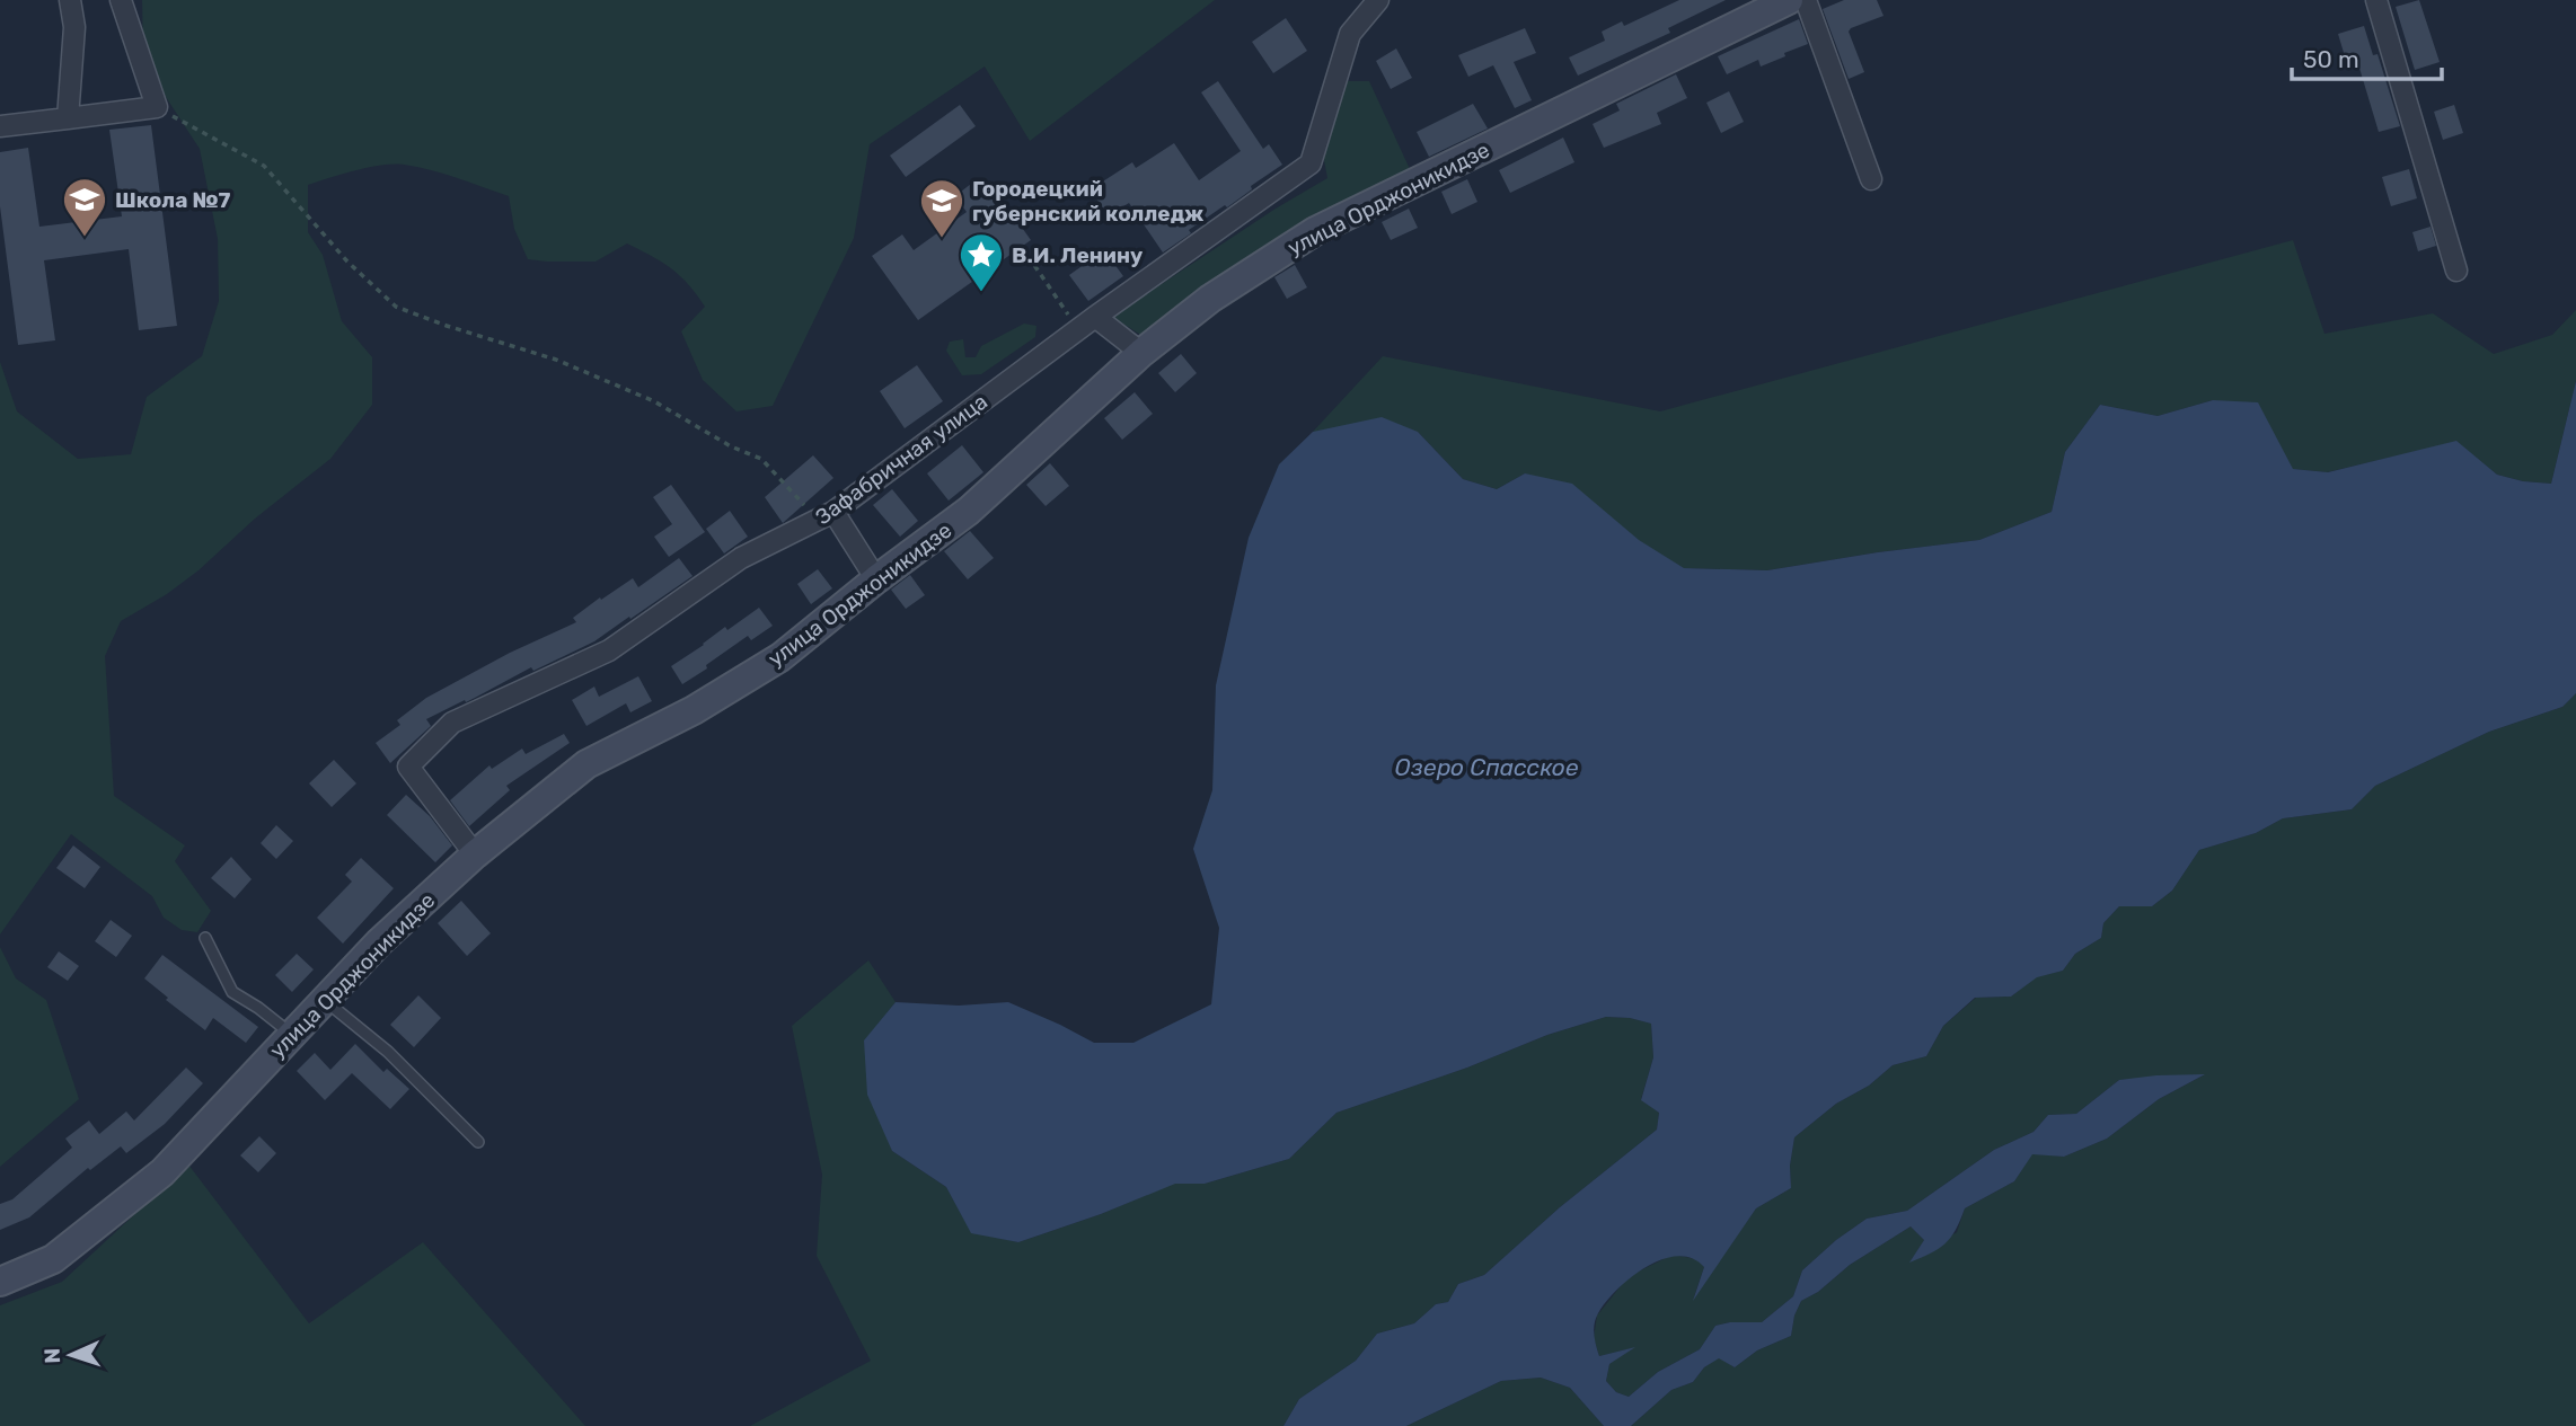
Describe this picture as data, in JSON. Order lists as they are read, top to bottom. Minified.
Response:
{"streets":{"street":["улица Орджоникидзе","Зафабричная улица"]},"crossings":[["улица Орджоникидзе","Зафабричная улица"]],"water":["Озеро Спасское"],"places":{"school or university":["Школа №7","Городецкий губернский колледж"],"place":["В.И. Ленину"]},"scale_bar":"50 m","north":"left"}
